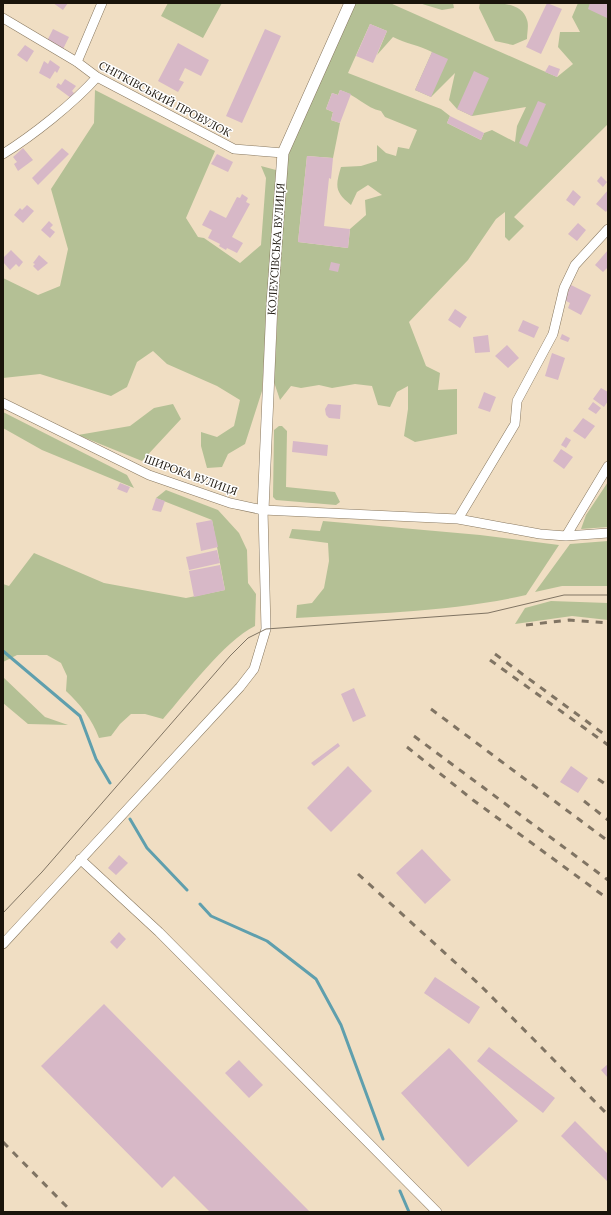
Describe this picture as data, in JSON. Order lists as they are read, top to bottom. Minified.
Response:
{"streets":{"street":["СНІТКІВСЬКИЙ ПРОВУЛОК","КОЛЕУСІВСЬКА ВУЛИЦЯ","ШИРОКА ВУЛИЦЯ"]},"crossings":[["СНІТКІВСЬКИЙ ПРОВУЛОК","КОЛЕУСІВСЬКА ВУЛИЦЯ"],["КОЛЕУСІВСЬКА ВУЛИЦЯ","ШИРОКА ВУЛИЦЯ"]]}
